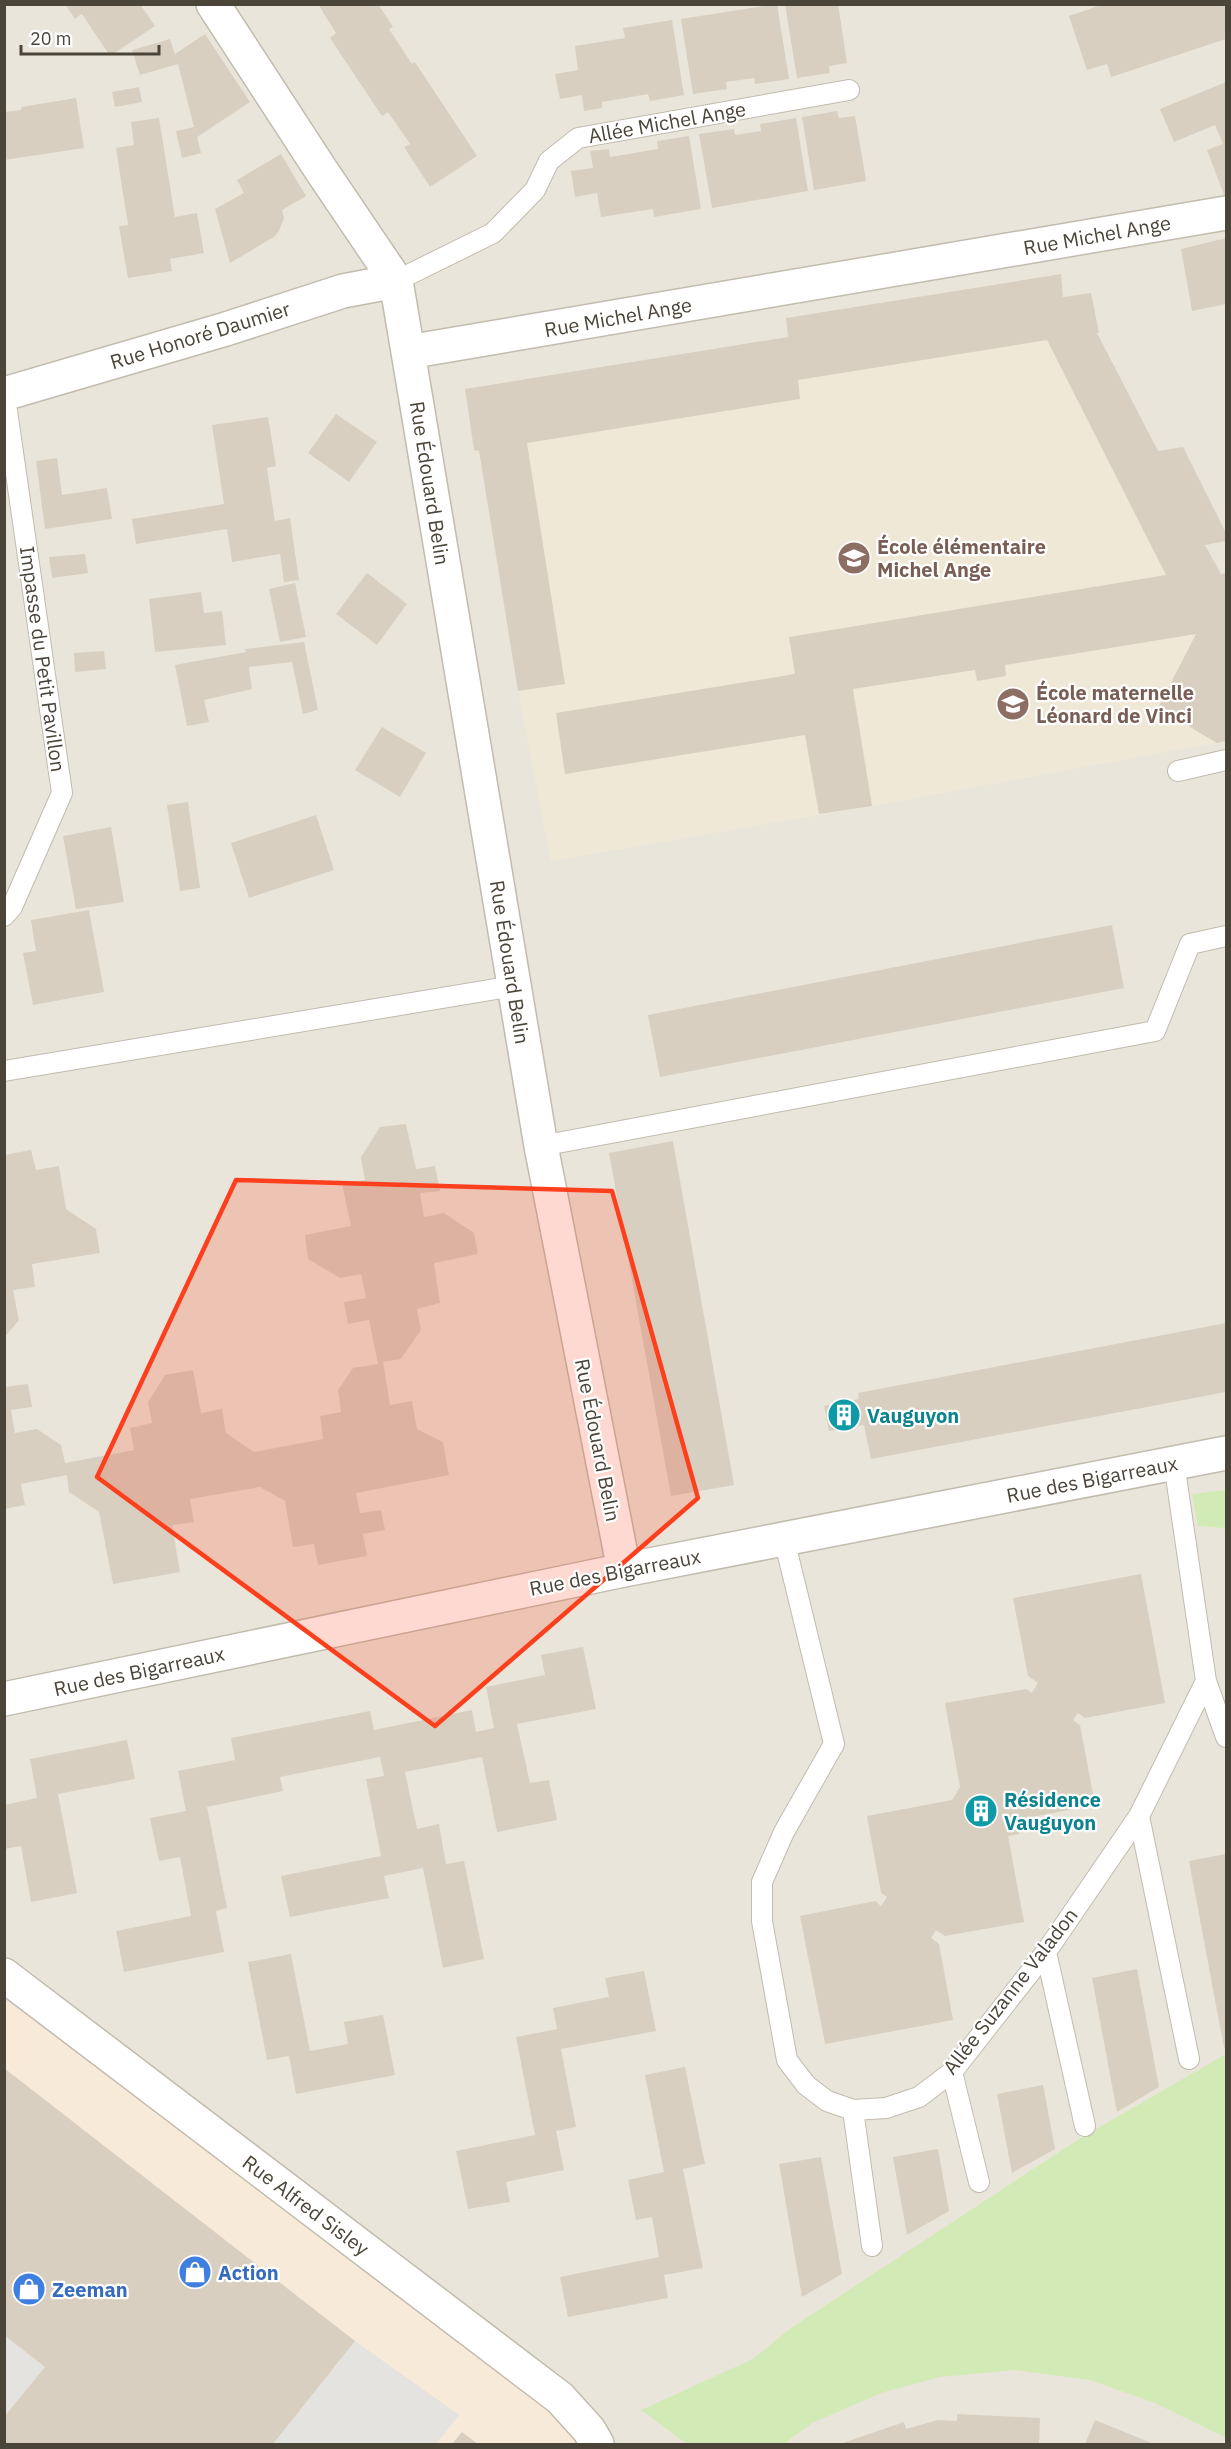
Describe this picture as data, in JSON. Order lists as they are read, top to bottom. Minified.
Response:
{"streets":{"street":["Rue Michel Ange","Rue Honoré Daumier","Rue Édouard Belin","Rue des Bigarreaux","Rue Alfred Sisley"],"lane":["Allée Michel Ange","Impasse du Petit Pavillon","Allée Suzanne Valadon"]},"crossings":[["Allée Michel Ange","Rue Honoré Daumier"],["Rue Michel Ange","Rue Édouard Belin"],["Rue Honoré Daumier","Impasse du Petit Pavillon"],["Rue Édouard Belin","Rue des Bigarreaux"],["Rue des Bigarreaux","Allée Suzanne Valadon"]],"places":{"school or university":["École élémentaire Michel Ange","École maternelle Léonard de Vinci"],"building":["Vauguyon","Résidence Vauguyon"],"shop":["Action","Zeeman"]},"scale_bar":"20 m"}
